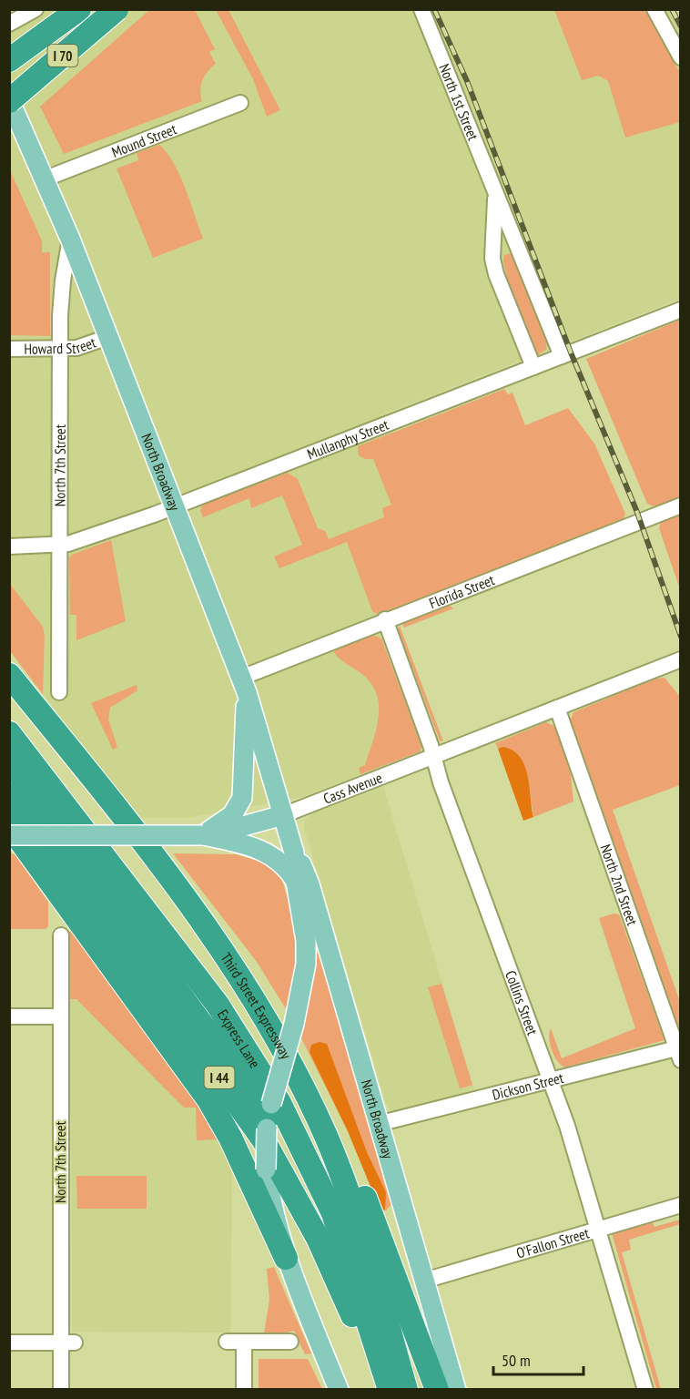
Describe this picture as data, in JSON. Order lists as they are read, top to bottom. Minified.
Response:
{"streets":{"highway":["I 70","Third Street Expressway","Express Lane","I 44"],"main road":["North Broadway","Cass Avenue"],"street":["North 1st Street","Mound Street","Howard Street","Mullanphy Street","North 7th Street","Florida Street","North 2nd Street","Collins Street","Dickson Street","O'Fallon Street"]},"crossings":[["I 70","North Broadway"],["North 1st Street","Mullanphy Street"],["Mound Street","North Broadway"],["Howard Street","North 7th Street"],["Howard Street","North Broadway"],["Mullanphy Street","North 7th Street"],["Mullanphy Street","North Broadway"],["North 7th Street","North Broadway"],["North Broadway","Florida Street"],["North Broadway","Cass Avenue"],["North Broadway","Dickson Street"],["North Broadway","O'Fallon Street"],["Florida Street","Collins Street"],["Cass Avenue","North 2nd Street"],["Cass Avenue","Collins Street"],["North 2nd Street","Dickson Street"],["Collins Street","Dickson Street"],["Collins Street","O'Fallon Street"]],"scale_bar":"50 m"}
